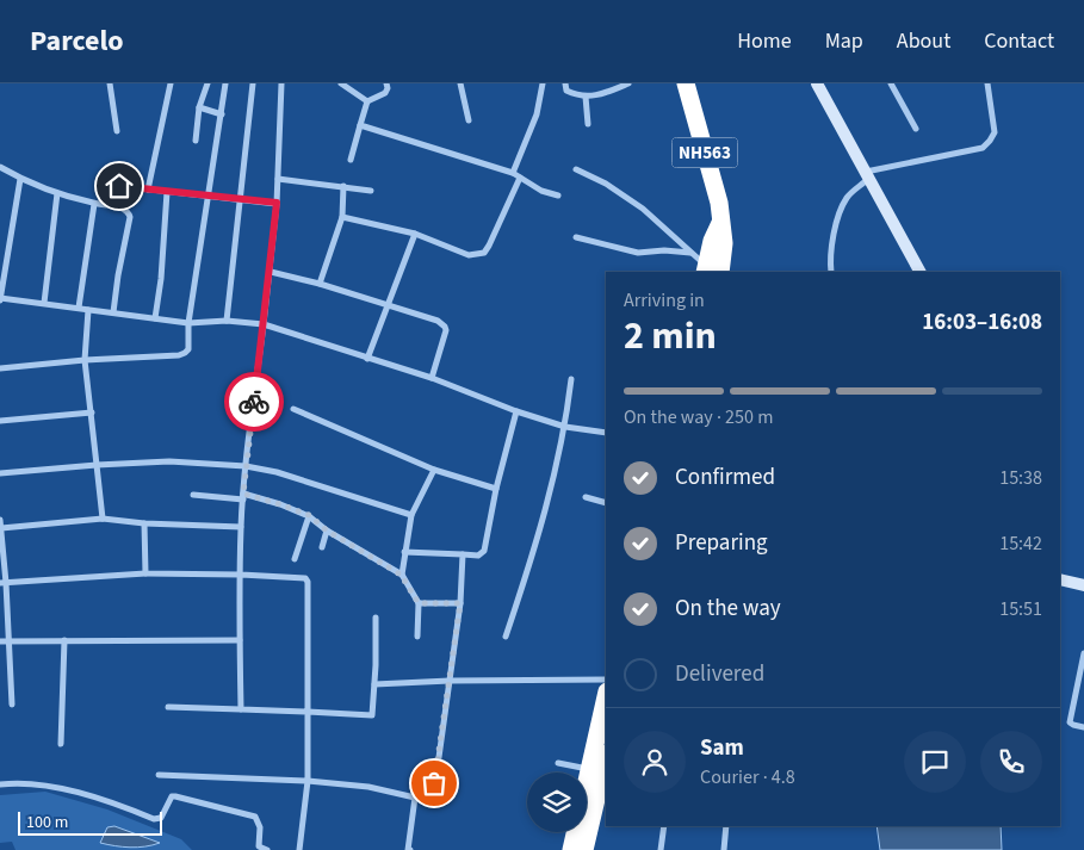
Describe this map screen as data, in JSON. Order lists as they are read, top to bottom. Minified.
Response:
{"streets":{"highway":["NH563"]},"scale_bar":"100 m","page":{"header":"Parcelo","nav":["Home","Map","About","Contact"],"heading":["2 min","Arriving in","16:03–16:08"],"panel":["Sam","Courier · 4.8"],"bar":"On the way · 250 m","list":[["Confirmed","15:38"],["Preparing","15:42"],["On the way","15:51"],"Delivered"],"scale":"100 m"}}
